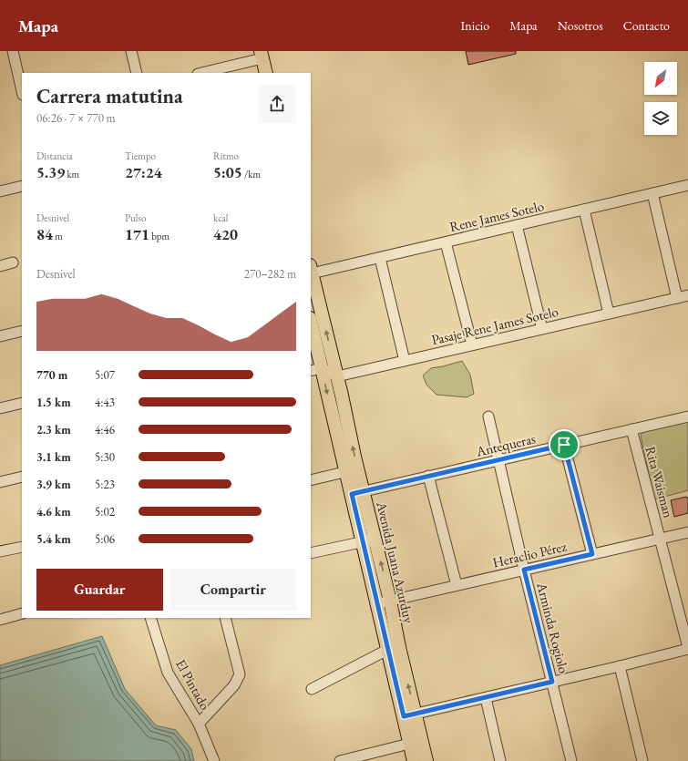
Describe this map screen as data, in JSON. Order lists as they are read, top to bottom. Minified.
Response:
{"streets":{"main road":["Avenida Juana Azurduy"],"street":["Rene James Sotelo","Pasaje Rene James Sotelo","Antequeras","Rita Waisman","Heraclio Pérez","Arminda Rogiolo","El Pintado"]},"crossings":[["Rene James Sotelo","Avenida Juana Azurduy"],["Pasaje Rene James Sotelo","Avenida Juana Azurduy"],["Antequeras","Rita Waisman"],["Antequeras","Avenida Juana Azurduy"],["Antequeras","Arminda Rogiolo"],["Rita Waisman","Heraclio Pérez"],["Heraclio Pérez","Avenida Juana Azurduy"],["Heraclio Pérez","Arminda Rogiolo"]],"north":"bottom left","page":{"header":"Mapa","nav":["Inicio","Mapa","Nosotros","Contacto"],"heading":["Carrera matutina","06:26 · 7 × 770 m"],"stats":[["Distancia","5.39 km"],["Tiempo","27:24"],["Ritmo","5:05 /km"],["Desnivel","84 m"],["Pulso","171 bpm"],["kcal","420"]],"chart":["Desnivel","270–282 m"],"list":[{"name":"770 m","note":"5:07"},{"name":"1.5 km","note":"4:43"},{"name":"2.3 km","note":"4:46"},{"name":"3.1 km","note":"5:30"},{"name":"3.9 km","note":"5:23"},{"name":"4.6 km","note":"5:02"},{"name":"5.4 km","note":"5:06"}],"buttons":["Guardar","Compartir"]}}
